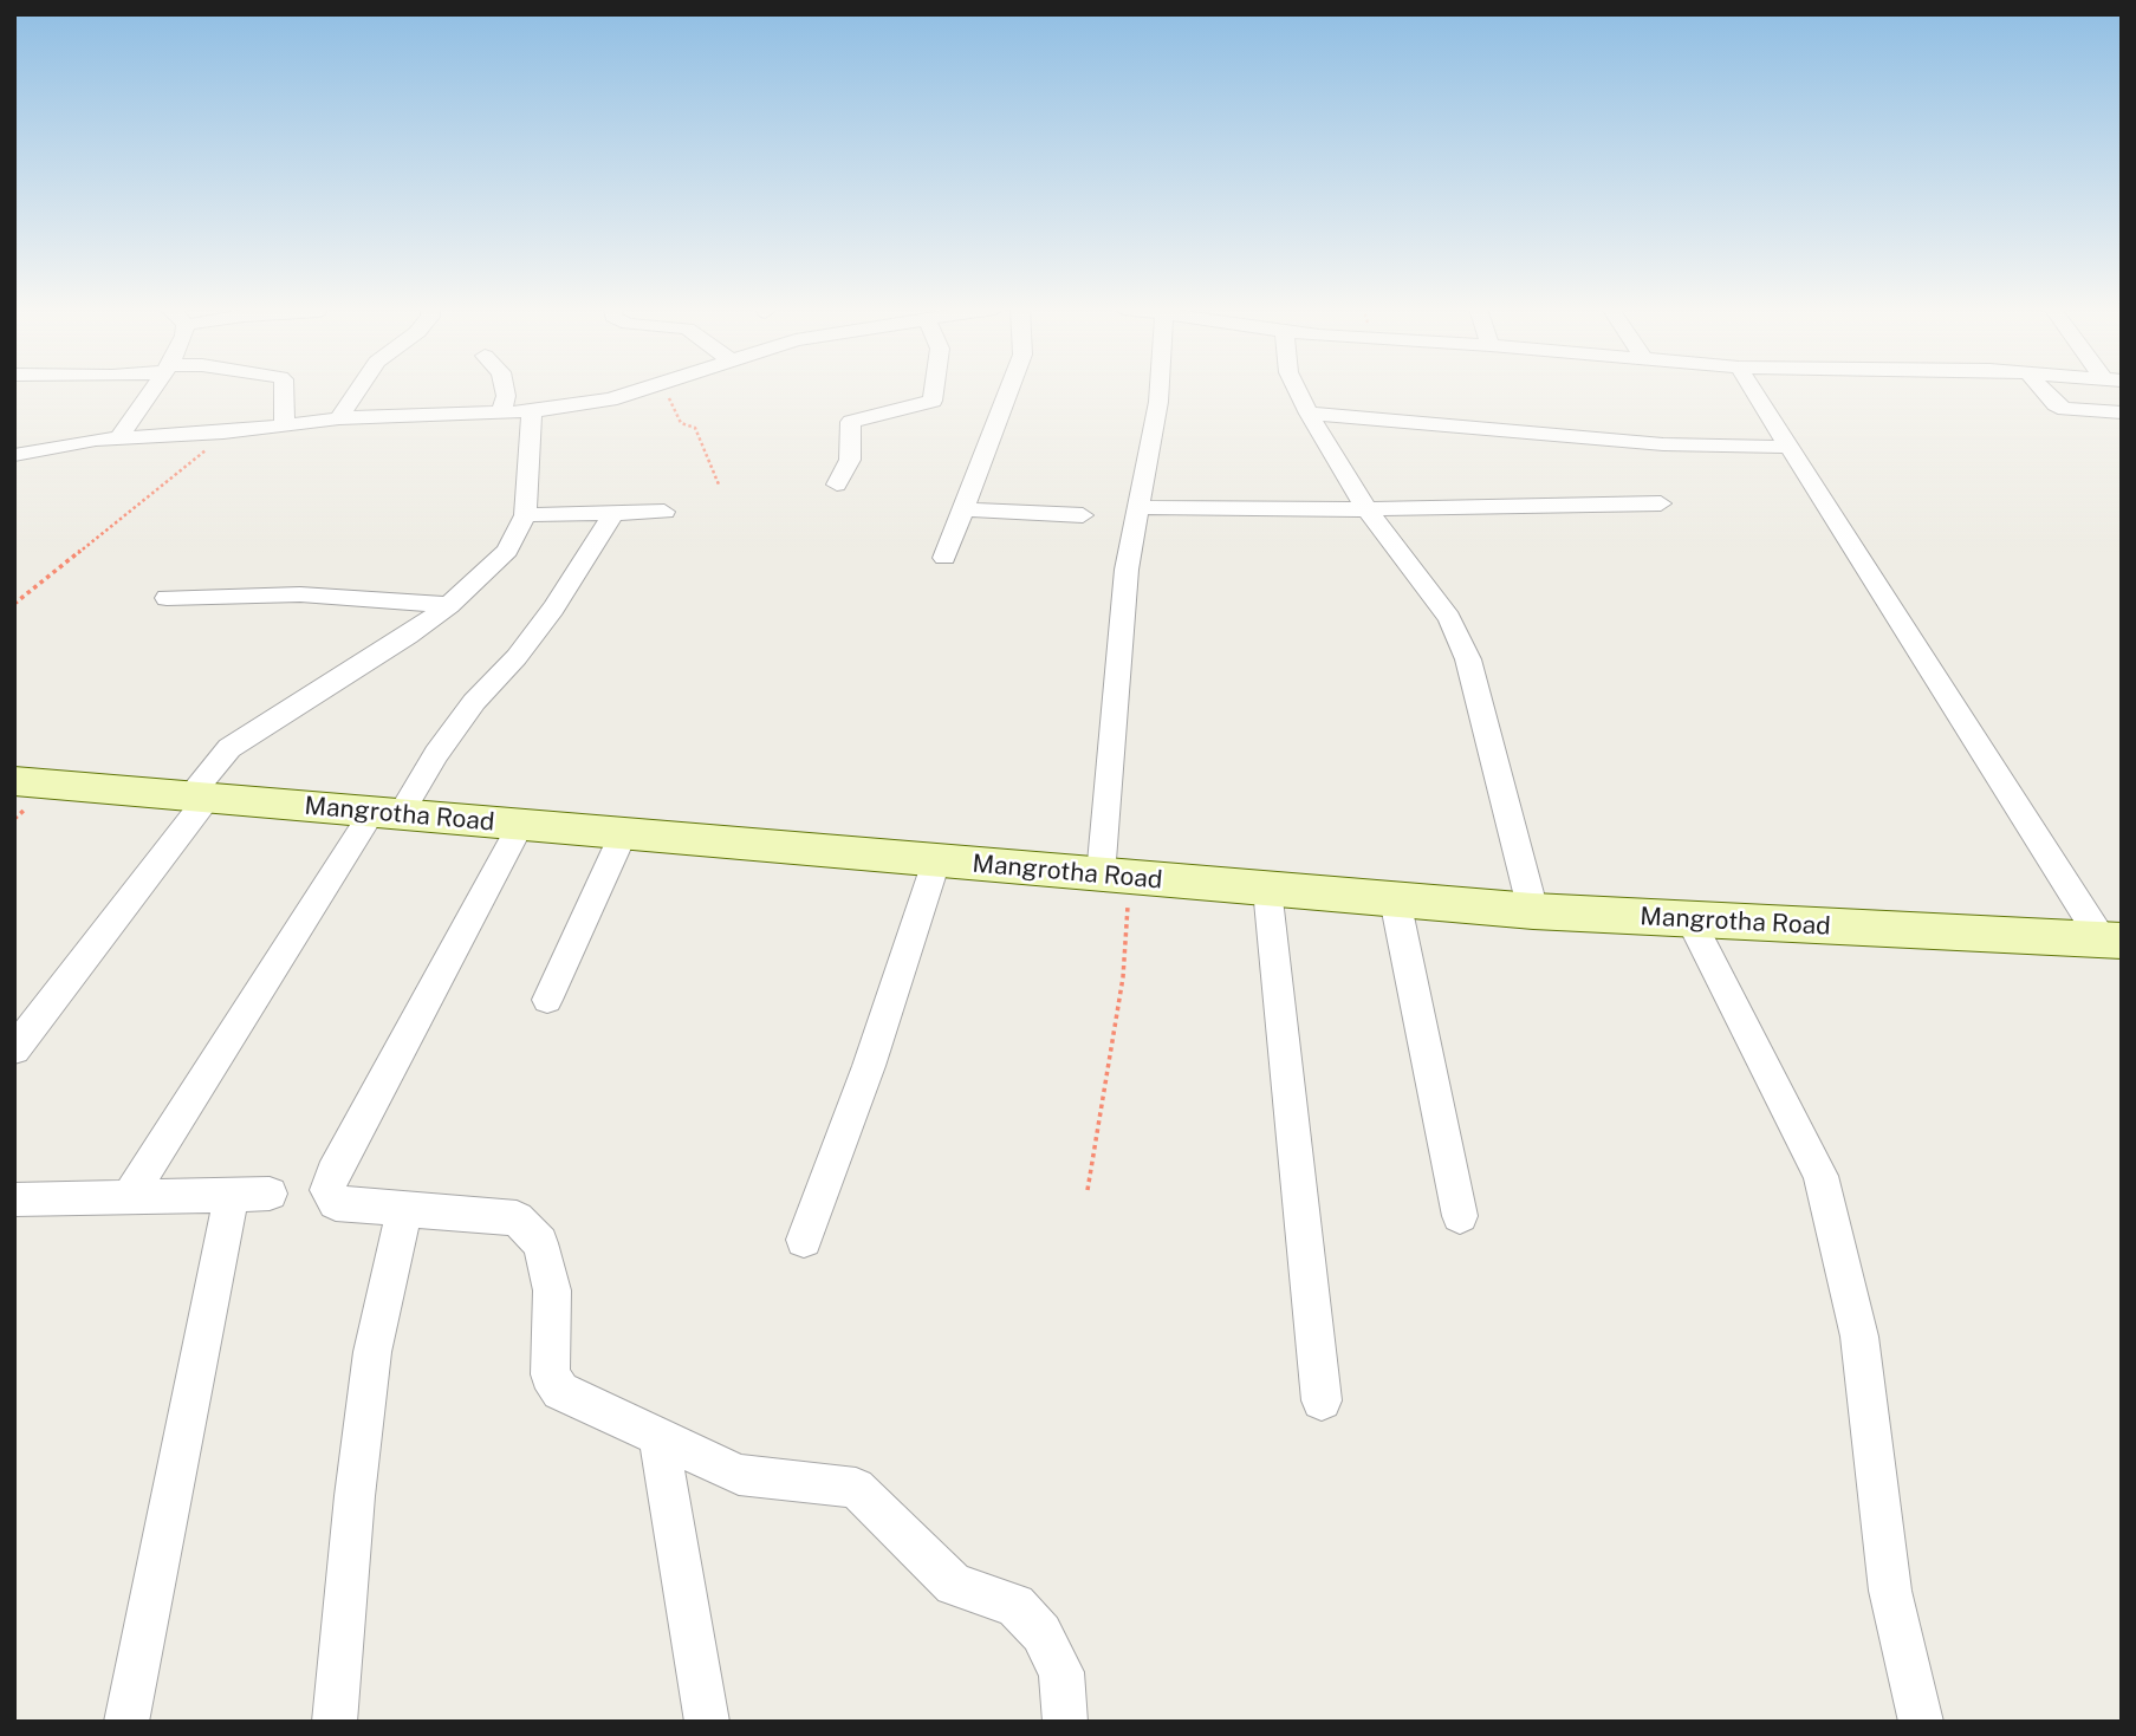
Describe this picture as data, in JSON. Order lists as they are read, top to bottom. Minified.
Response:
{"streets":{"main road":["Mangrotha Road"]}}
